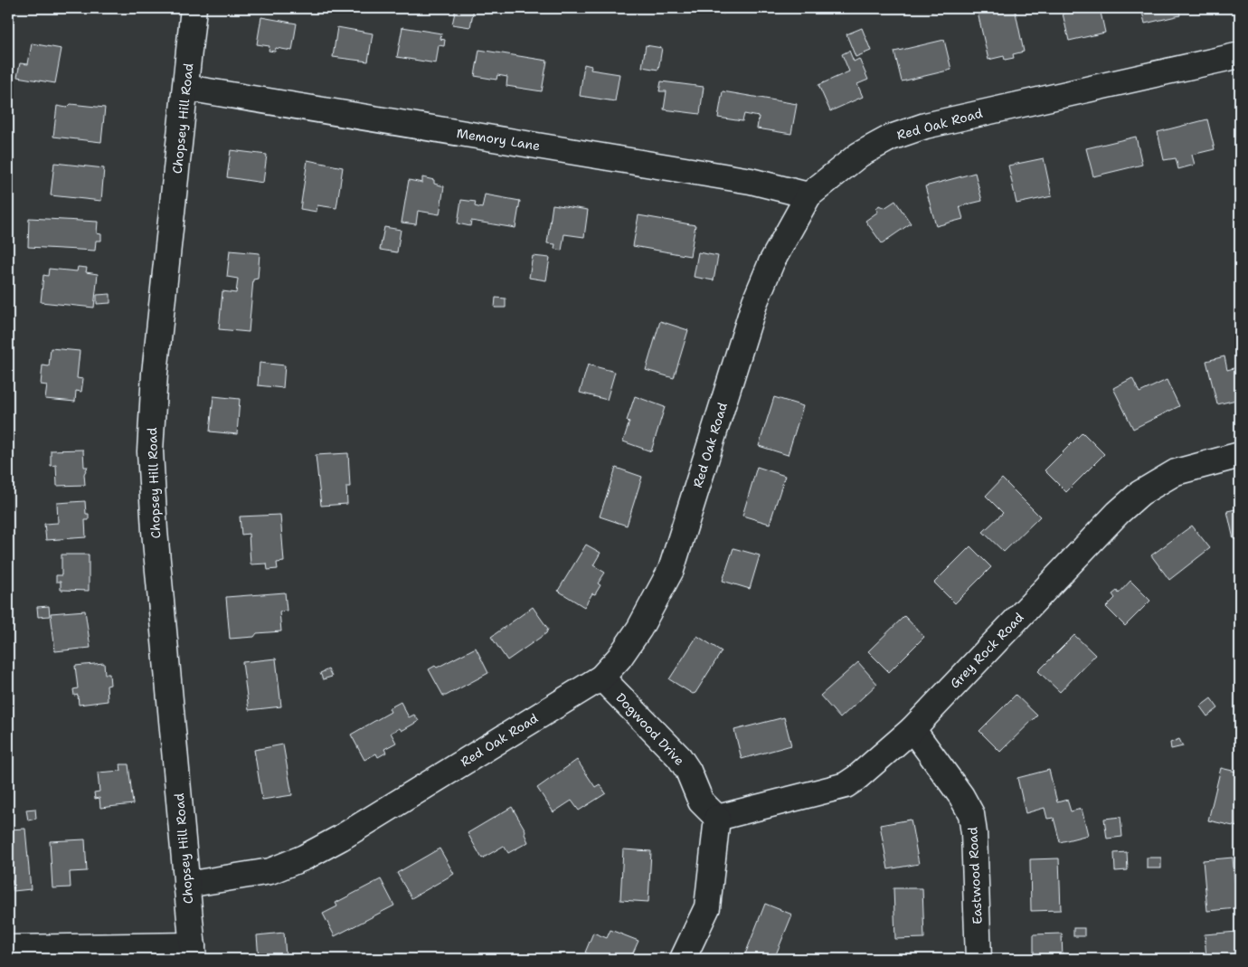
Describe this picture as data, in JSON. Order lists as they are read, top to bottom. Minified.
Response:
{"streets":{"street":["Chopsey Hill Road","Red Oak Road","Memory Lane","Grey Rock Road","Dogwood Drive","Eastwood Road"]},"crossings":[["Chopsey Hill Road","Red Oak Road"],["Chopsey Hill Road","Memory Lane"],["Red Oak Road","Memory Lane"],["Red Oak Road","Dogwood Drive"],["Grey Rock Road","Dogwood Drive"],["Grey Rock Road","Eastwood Road"]]}
